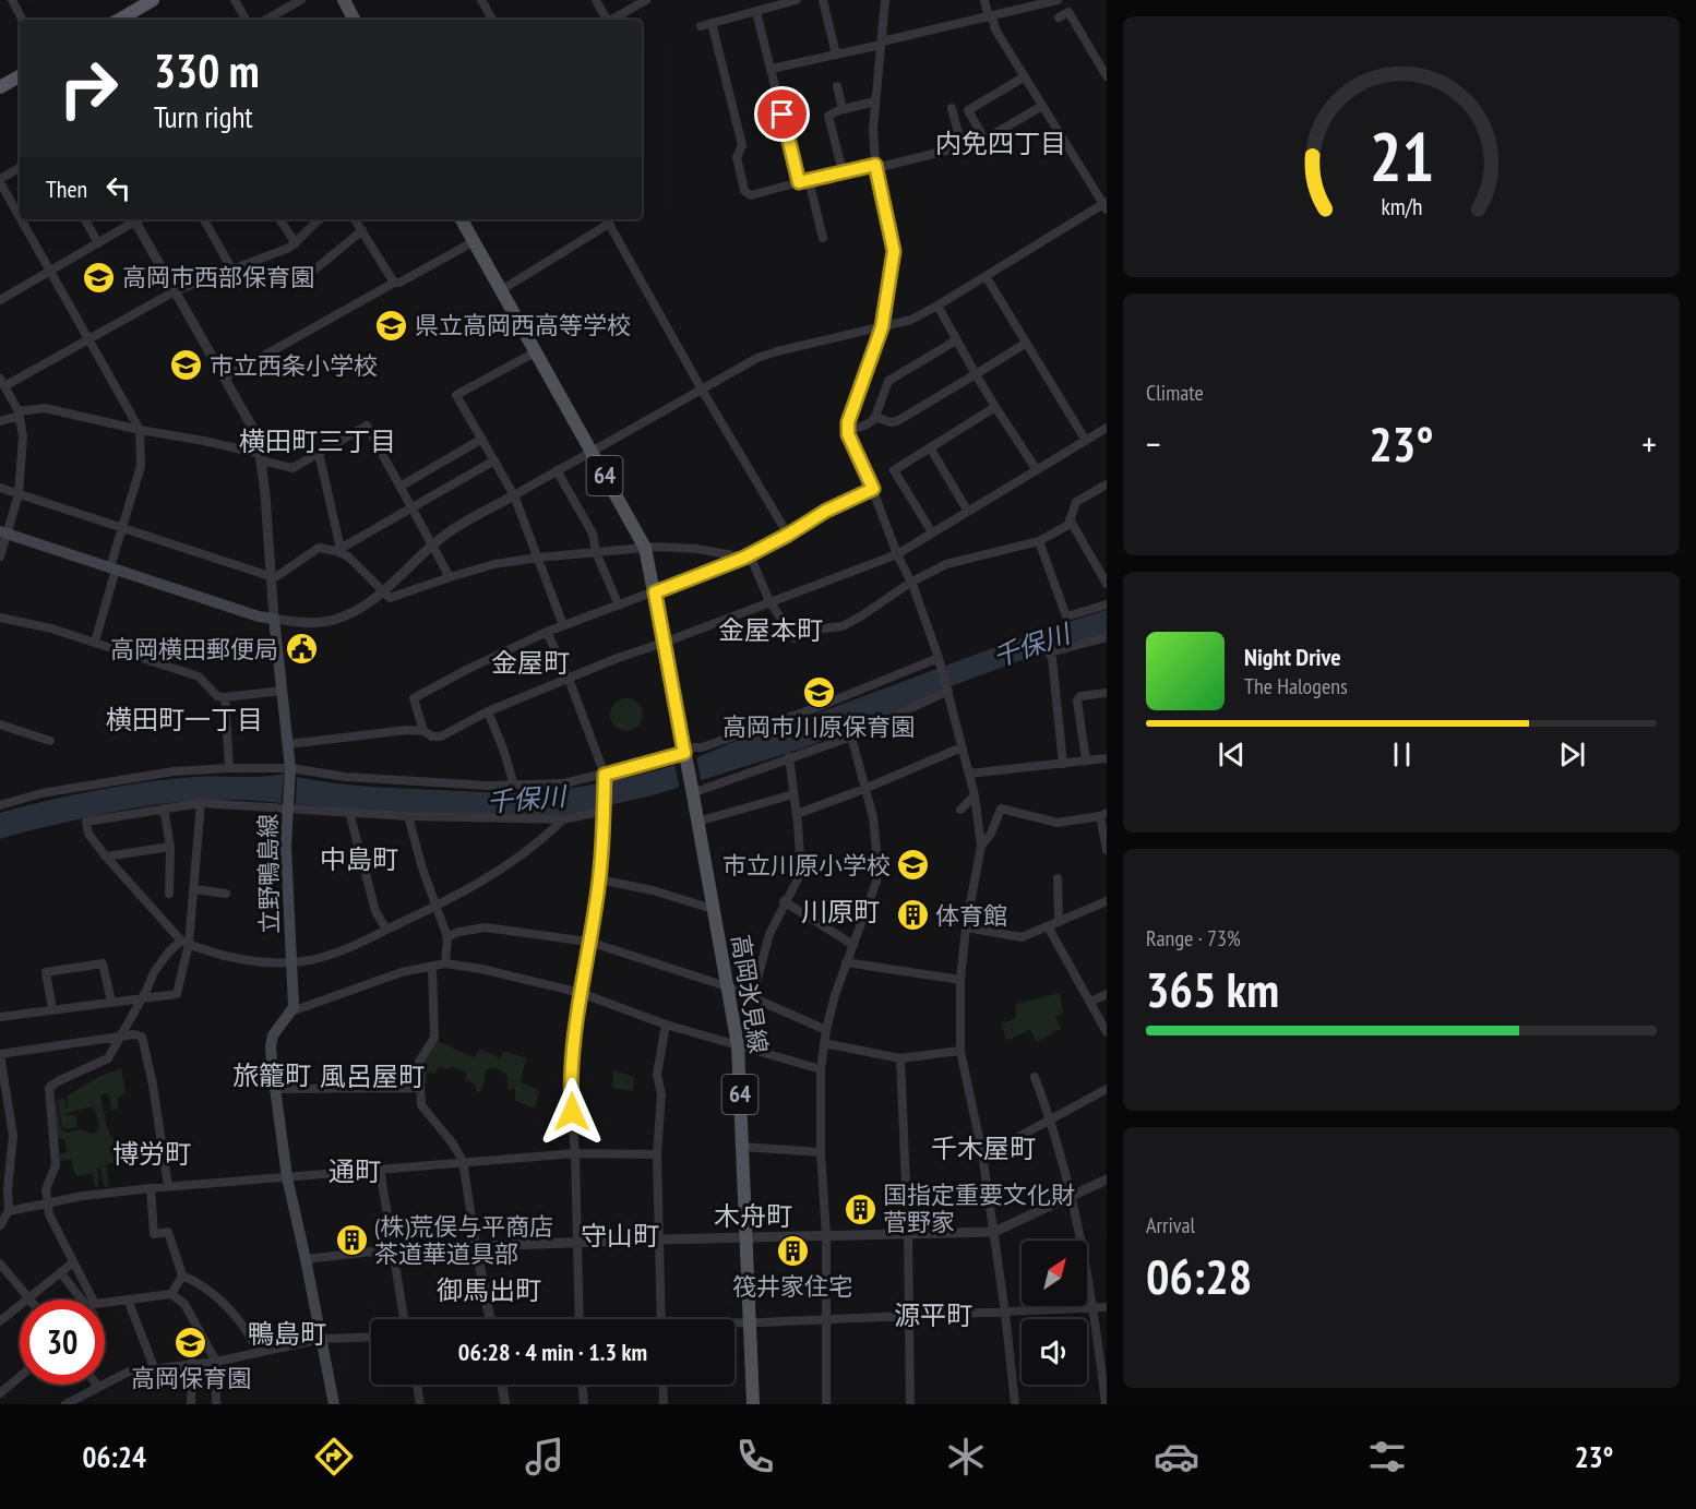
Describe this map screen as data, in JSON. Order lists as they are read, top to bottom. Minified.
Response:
{"streets":{"main road":["64","立野鴨島線","高岡氷見線"]},"crossings":[["64","高岡氷見線"]],"districts":["内免四丁目","横田町三丁目","金屋本町","金屋町","横田町一丁目","中島町","川原町","旅籠町","風呂屋町","千木屋町","博労町","通町","木舟町","守山町","御馬出町","源平町","鴨島町"],"water":["千保川"],"places":{"school or university":["高岡市西部保育園","県立高岡西高等学校","市立西条小学校","高岡市川原保育園","市立川原小学校","高岡保育園"],"public building":["高岡横田郵便局"],"building":["体育館","国指定重要文化財 菅野家","(株)荒俣与平商店 茶道華道具部","筏井家住宅"]},"north":"top right","page":{"turn":["330 m","Turn right"],"then":"Then","tile":["Climate",["Range · 73%","365 km"],["Arrival","06:28"]],"heat":["−","23°","+"],"song":["Night Drive","The Halogens"],"limit":"30","trip":"06:28 · 4 min · 1.3 km","tabs":["06:24","23°"],"gauge":["21","km/h"]}}
